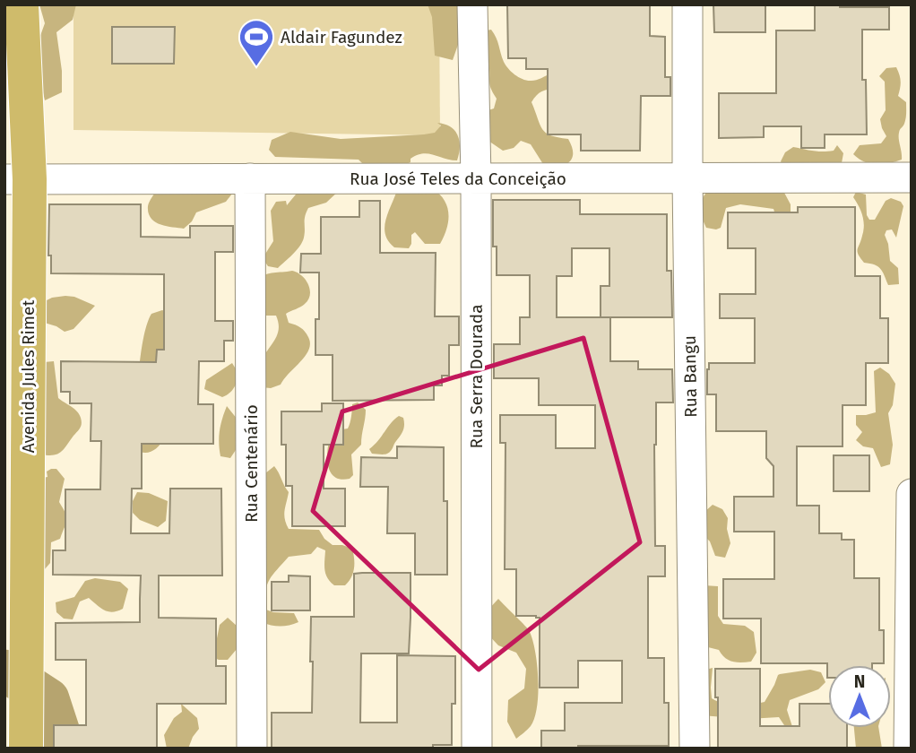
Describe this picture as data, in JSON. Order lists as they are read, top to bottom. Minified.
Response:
{"streets":{"main road":["Avenida Jules Rimet"],"street":["Rua José Teles da Conceição","Rua Serra Dourada","Rua Bangu","Rua Centenário"]},"crossings":[["Rua José Teles da Conceição","Avenida Jules Rimet"],["Rua José Teles da Conceição","Rua Serra Dourada"],["Rua José Teles da Conceição","Rua Bangu"],["Rua José Teles da Conceição","Rua Centenário"]],"places":{"sports":["Aldair Fagundez"]},"north":"top"}
